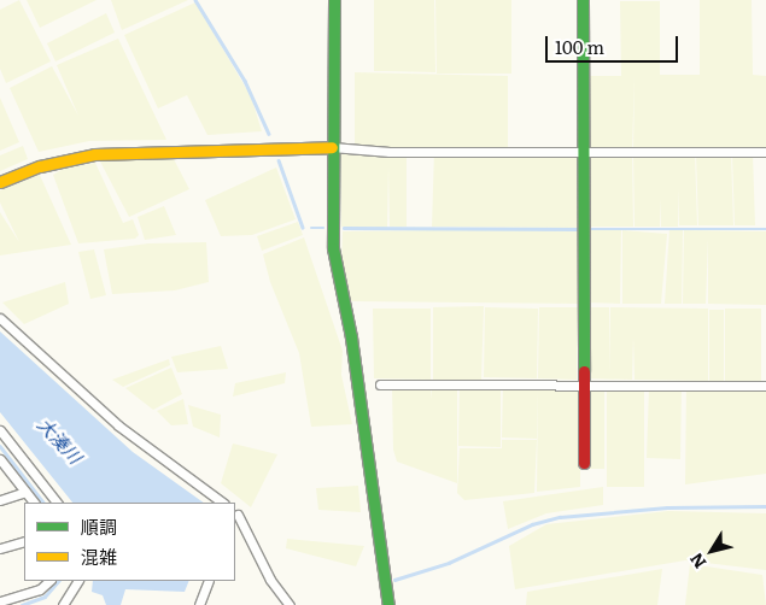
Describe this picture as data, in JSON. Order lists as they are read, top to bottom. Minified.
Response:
{"water":["大湊川"],"legend":["順調","混雑"],"scale_bar":"100 m","north":"bottom left"}
